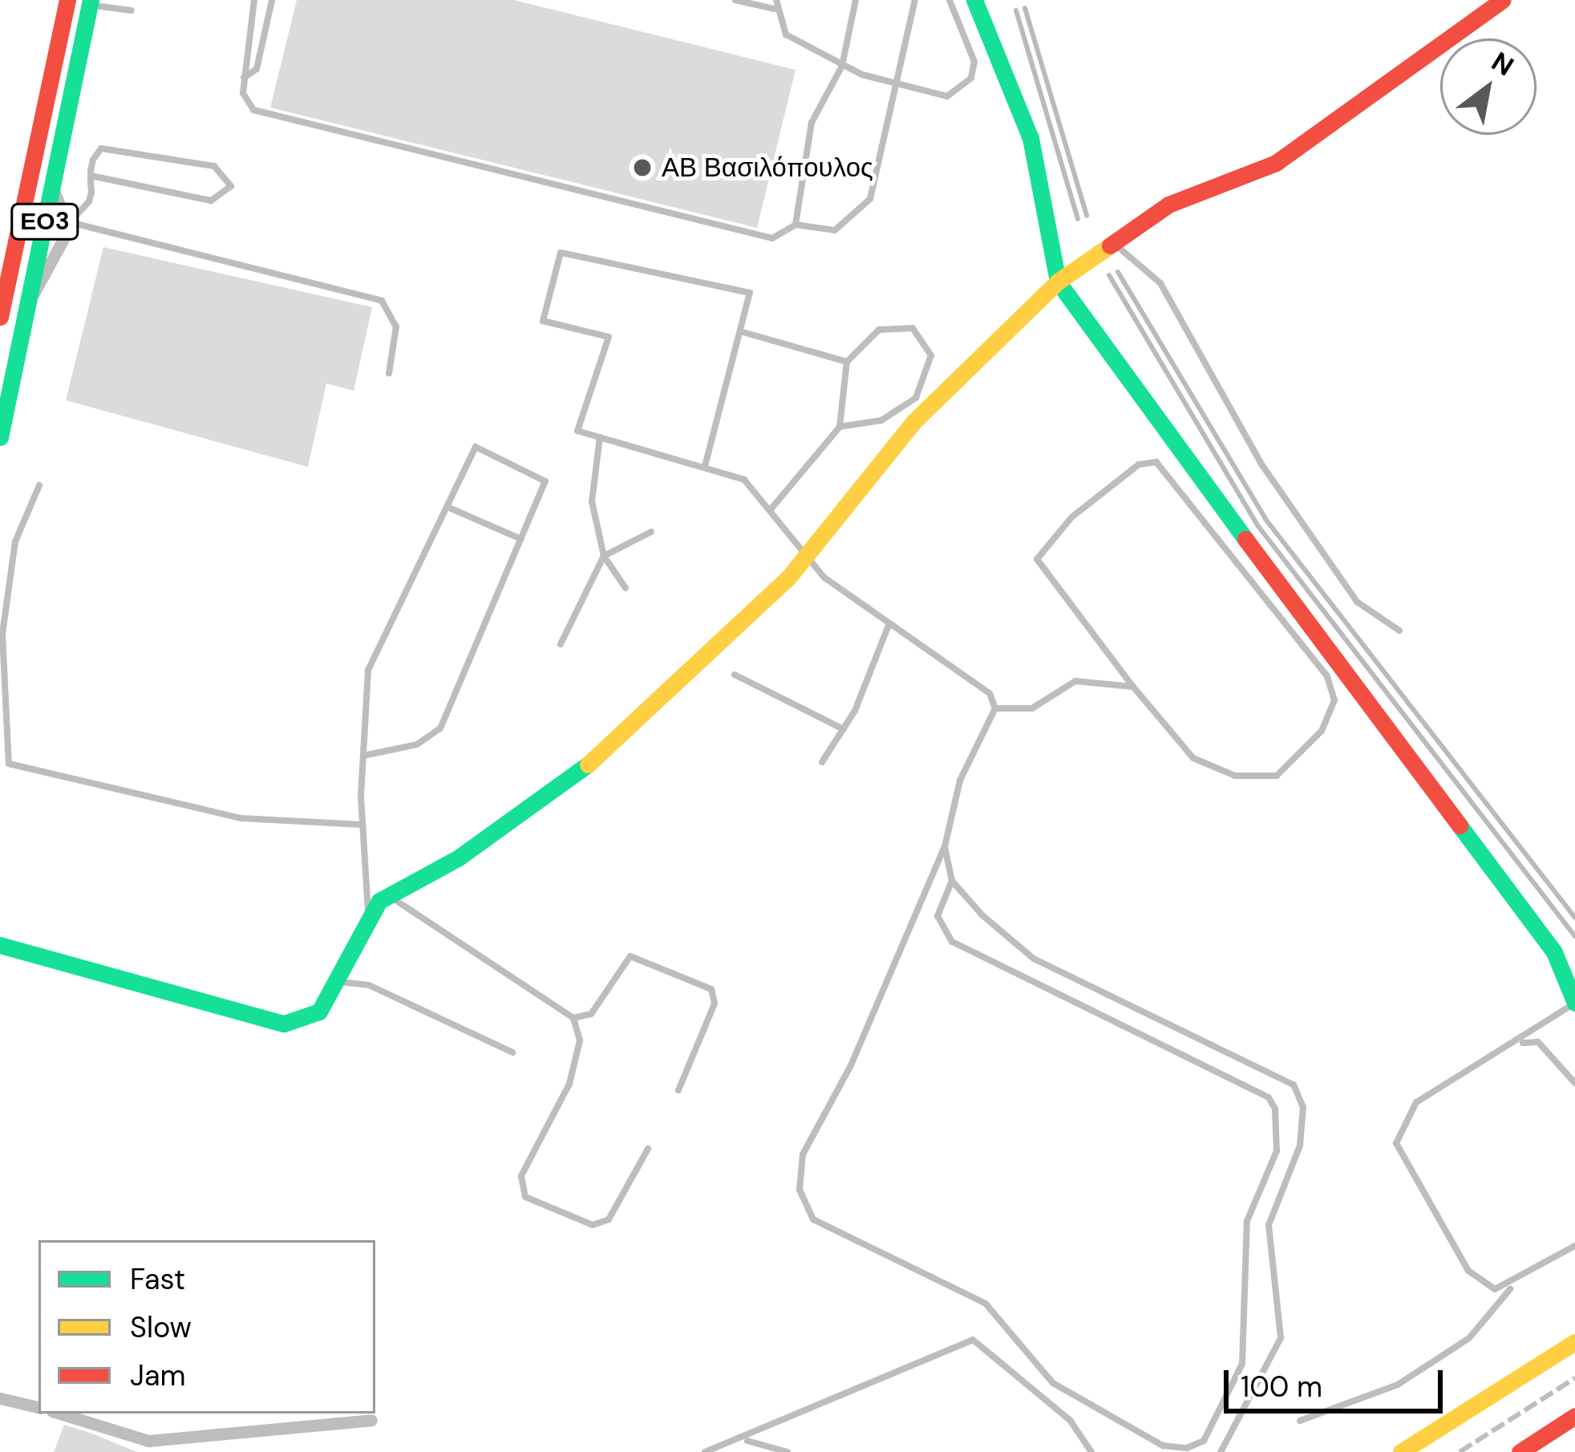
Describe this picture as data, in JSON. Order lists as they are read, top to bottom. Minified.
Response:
{"streets":{"main road":["ΕΟ3"]},"places":["ΑΒ Βασιλόπουλος"],"legend":["Fast","Slow","Jam"],"scale_bar":"100 m","north":"top right"}
